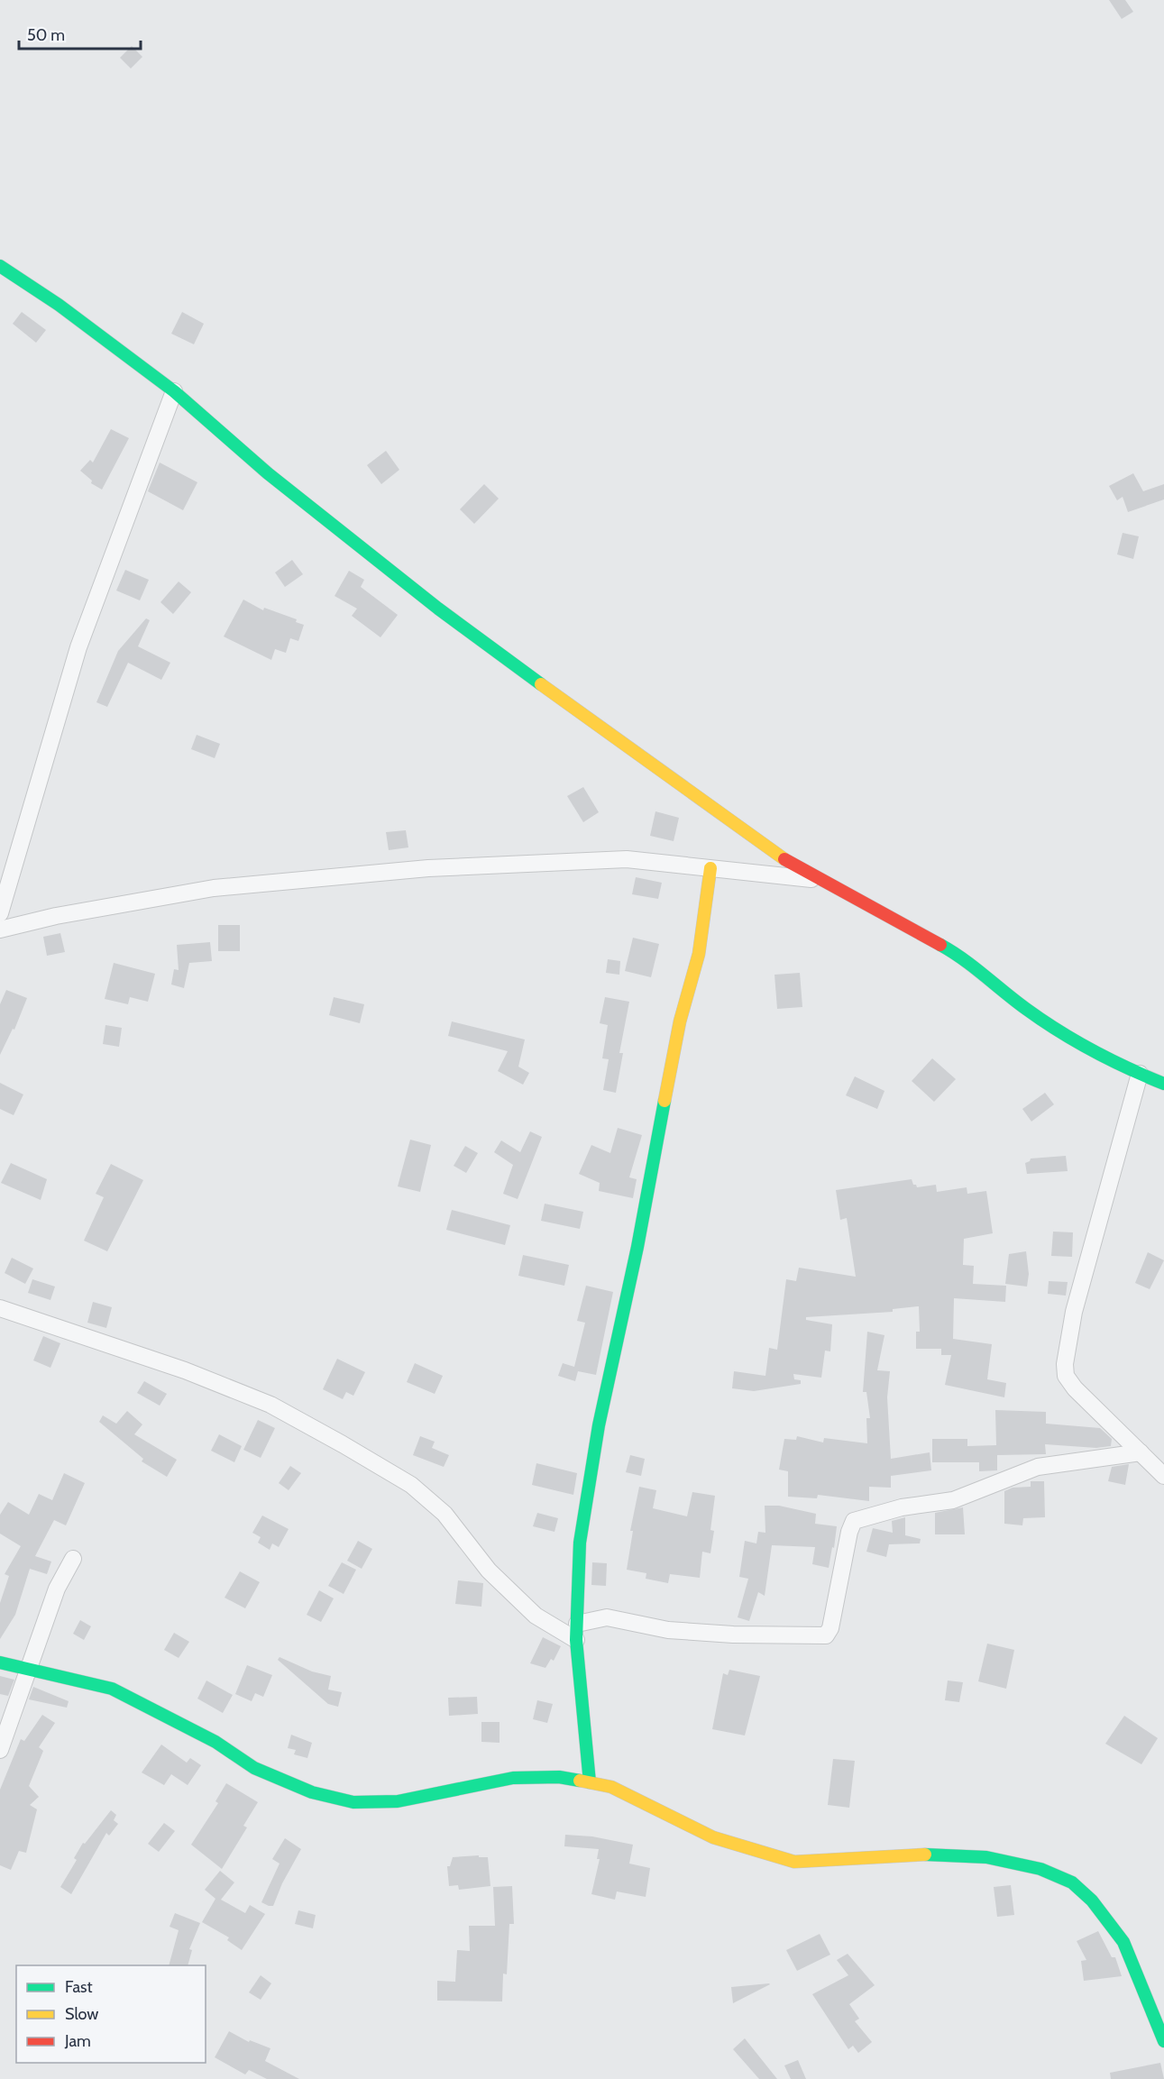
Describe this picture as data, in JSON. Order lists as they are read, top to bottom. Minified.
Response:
{"legend":["Fast","Slow","Jam"],"scale_bar":"50 m"}
